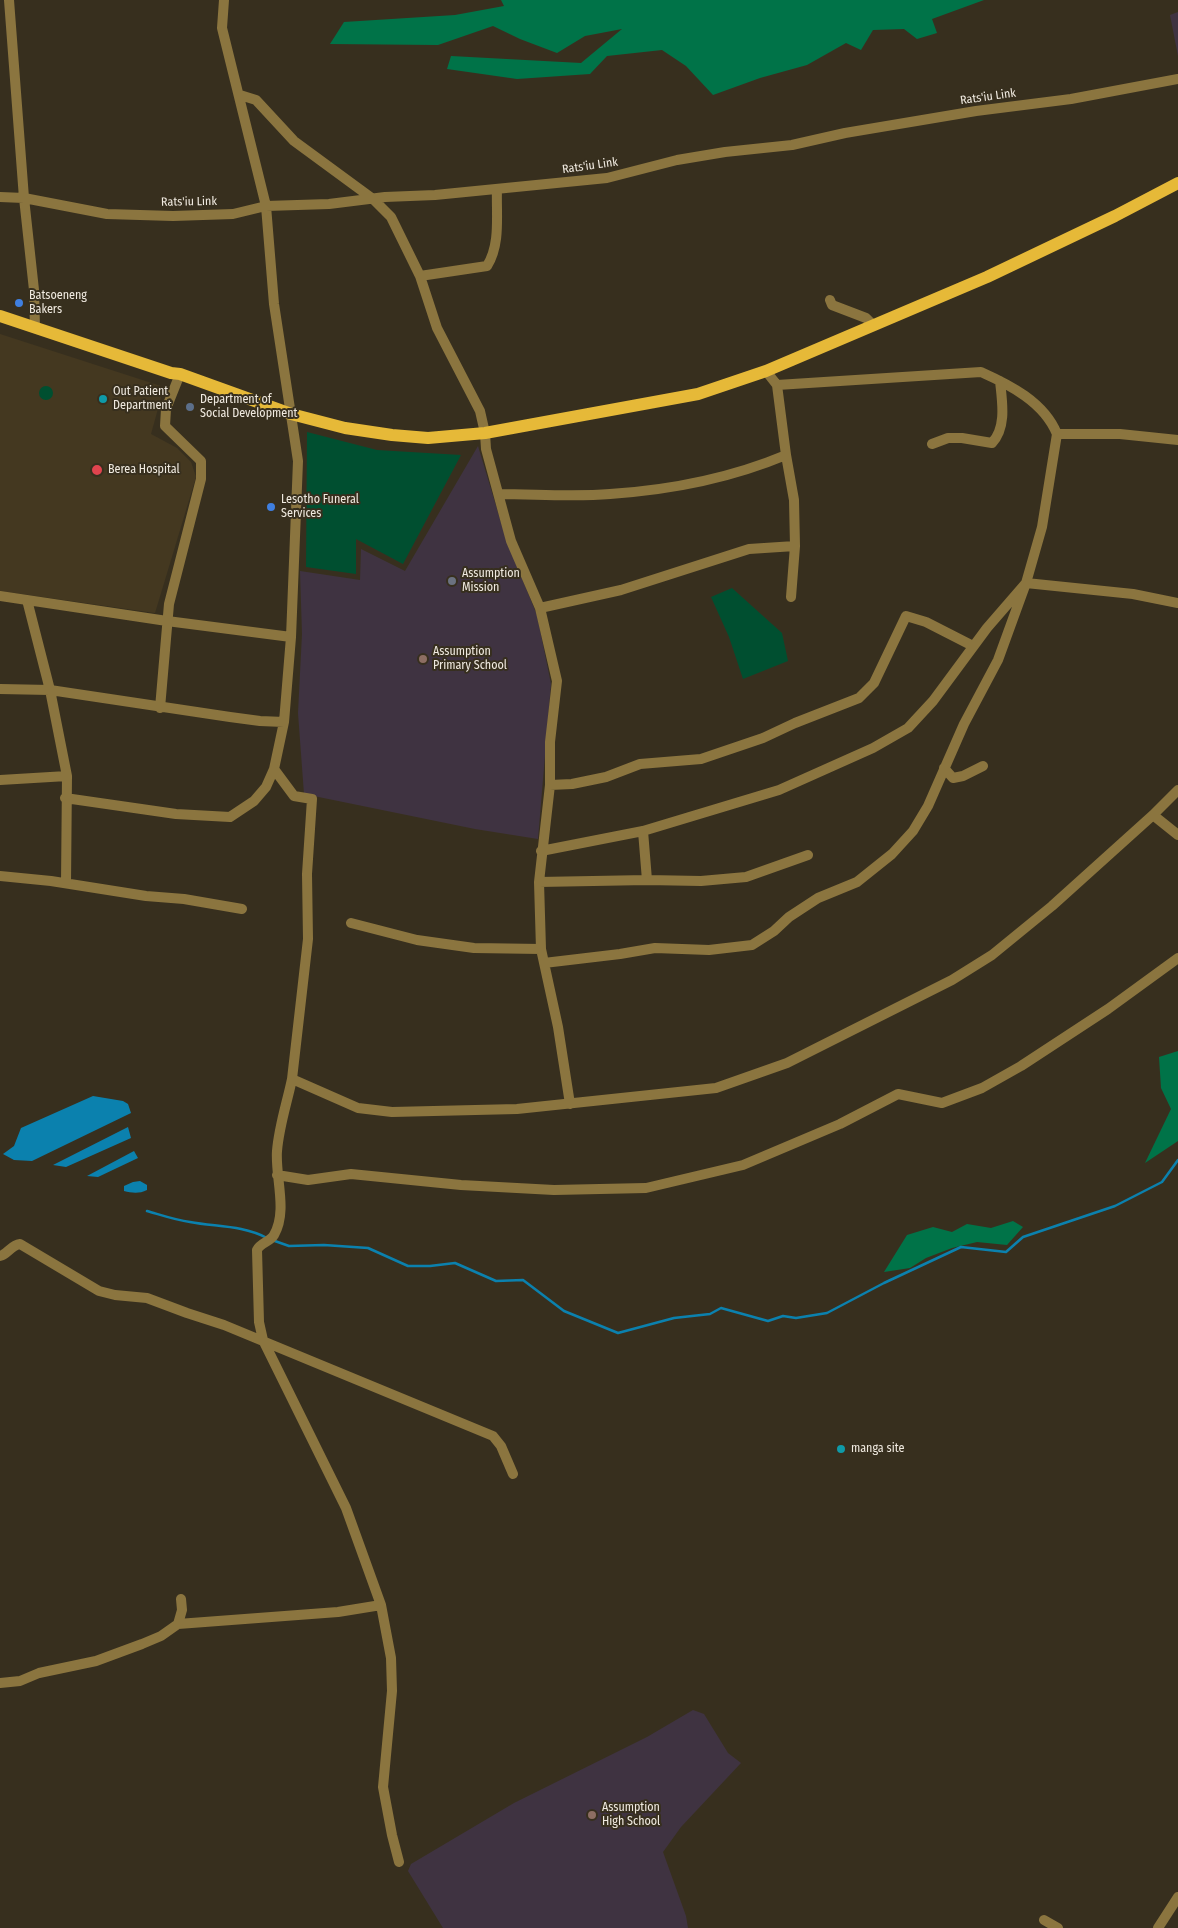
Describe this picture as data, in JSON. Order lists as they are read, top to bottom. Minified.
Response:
{"streets":{"street":["Rats'iu Link"]},"places":["Batsoeneng Bakers","Out Patient Department","Department of Social Development","Berea Hospital","Lesotho Funeral Services","Assumption Mission","Assumption Primary School","manga site","Assumption High School"]}
